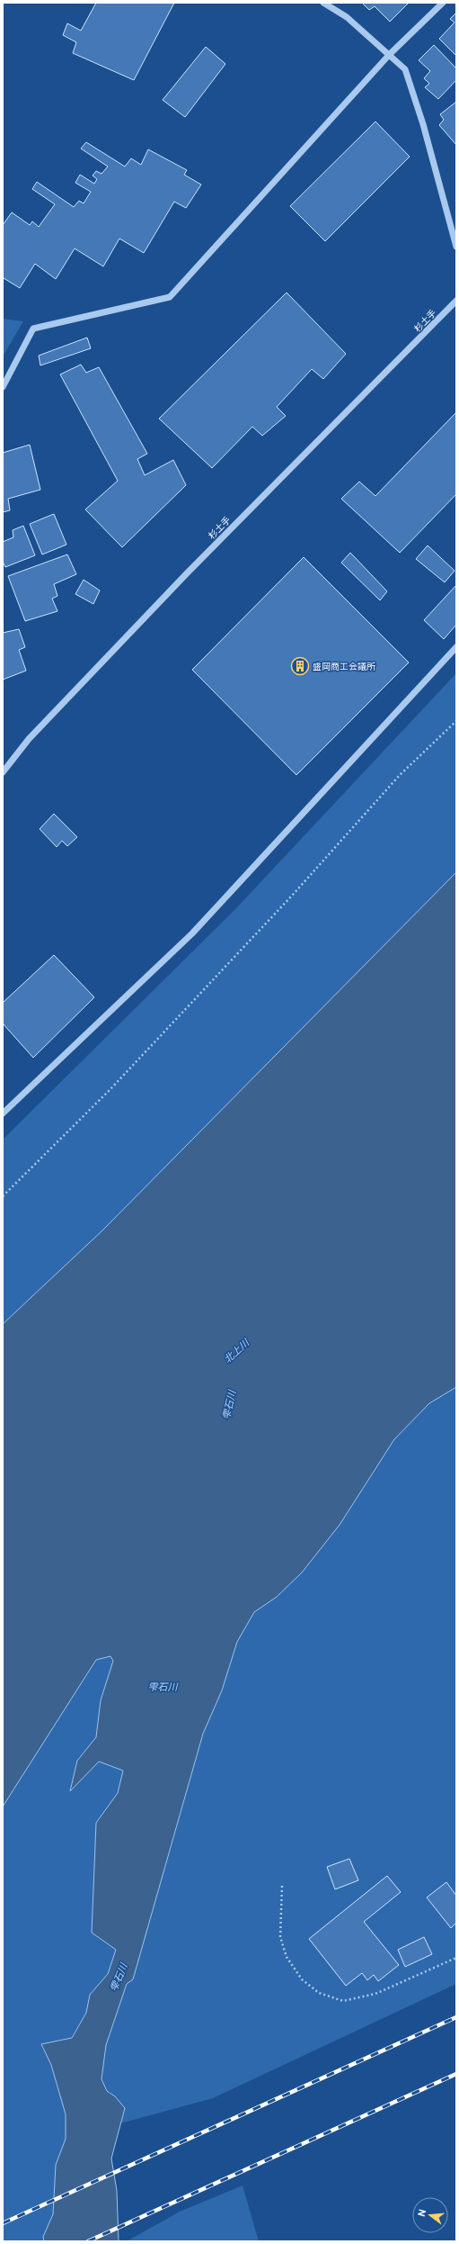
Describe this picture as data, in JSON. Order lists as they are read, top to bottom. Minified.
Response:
{"streets":{"street":["杉土手"]},"water":["北上川","雫石川"],"places":{"building":["盛岡商工会議所"]},"north":"left"}
